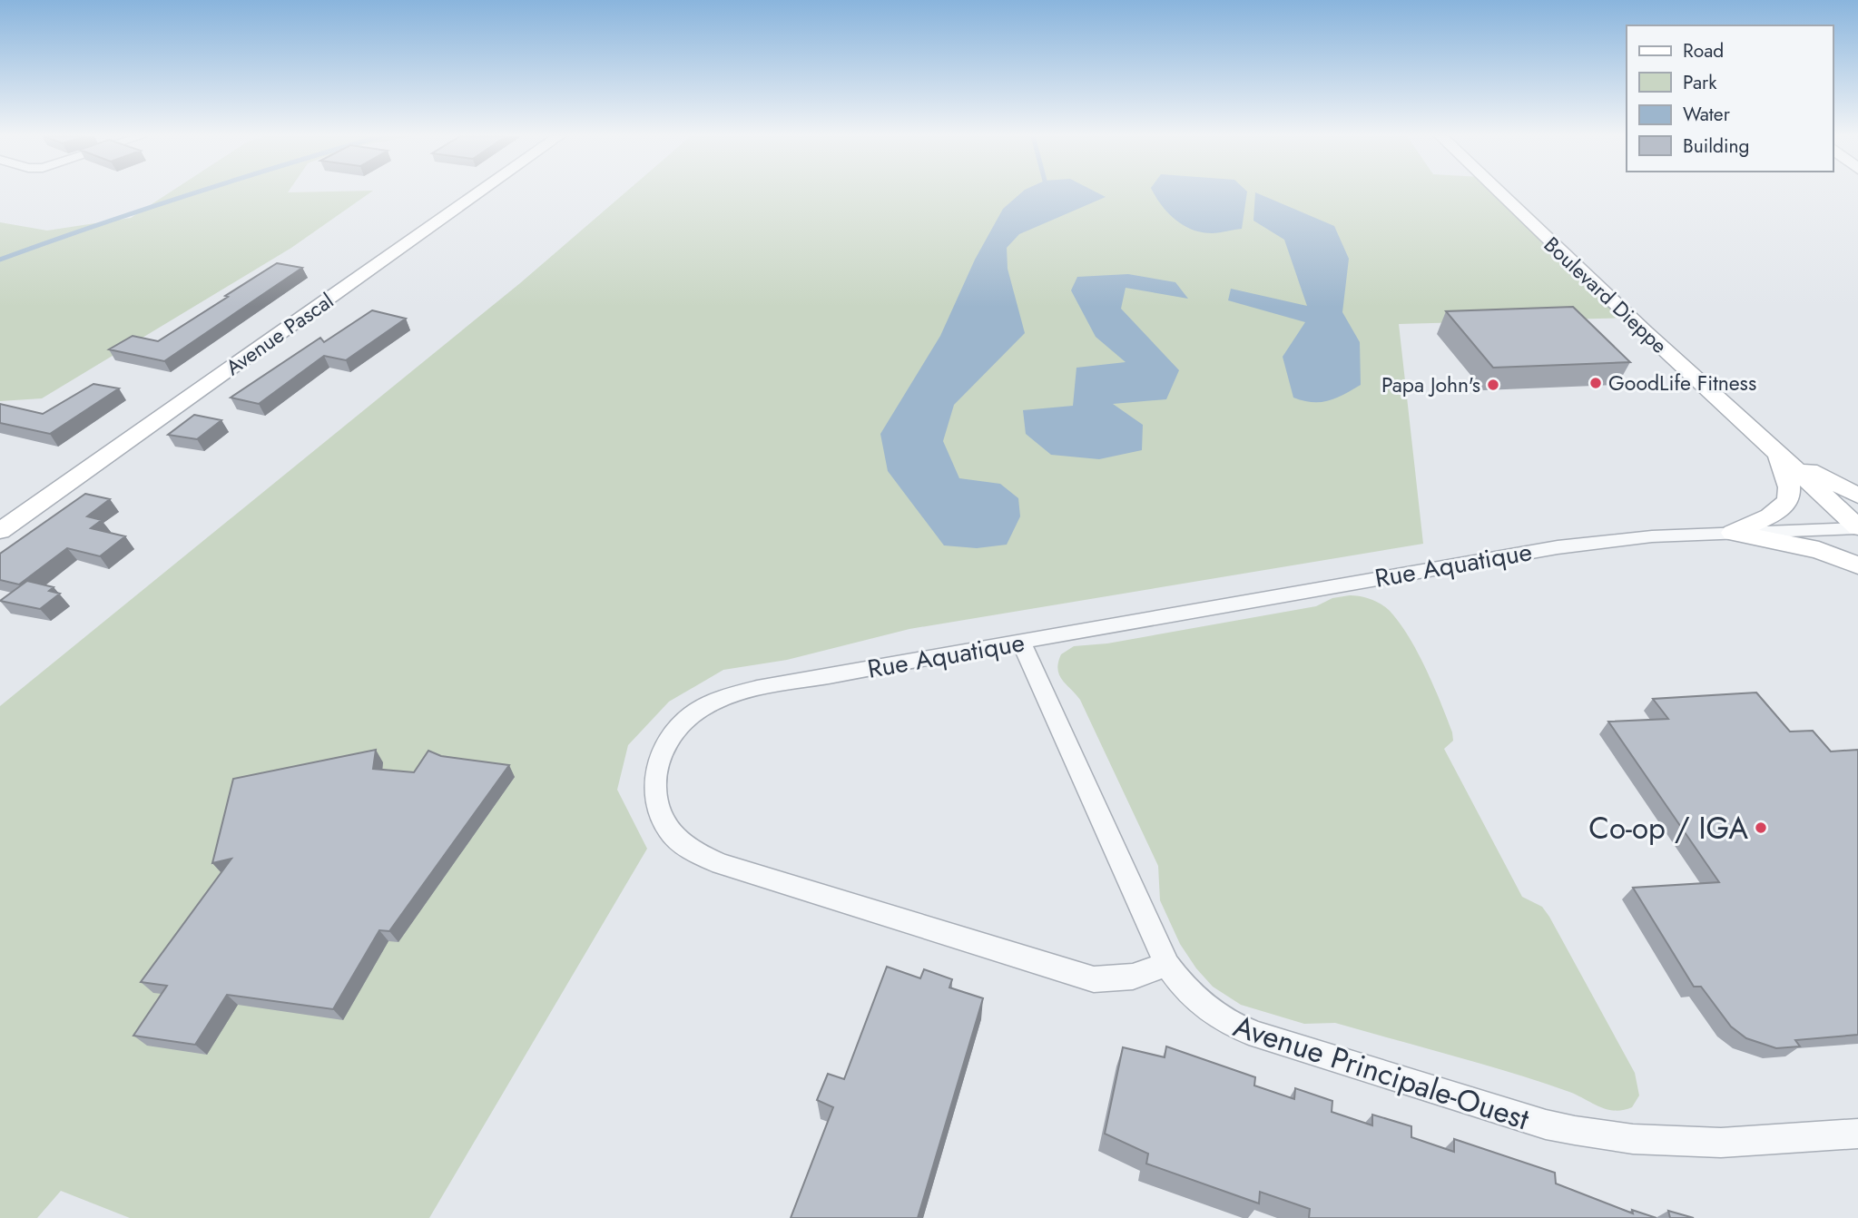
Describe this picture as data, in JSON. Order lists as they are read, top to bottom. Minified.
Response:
{"streets":{"main road":["Boulevard Dieppe","Avenue Pascal"],"street":["Rue Aquatique","Avenue Principale-Ouest"]},"crossings":[["Boulevard Dieppe","Rue Aquatique"],["Rue Aquatique","Avenue Principale-Ouest"]],"places":["GoodLife Fitness","Papa John's","Co-op / IGA"],"legend":["Road","Park","Water","Building"]}
